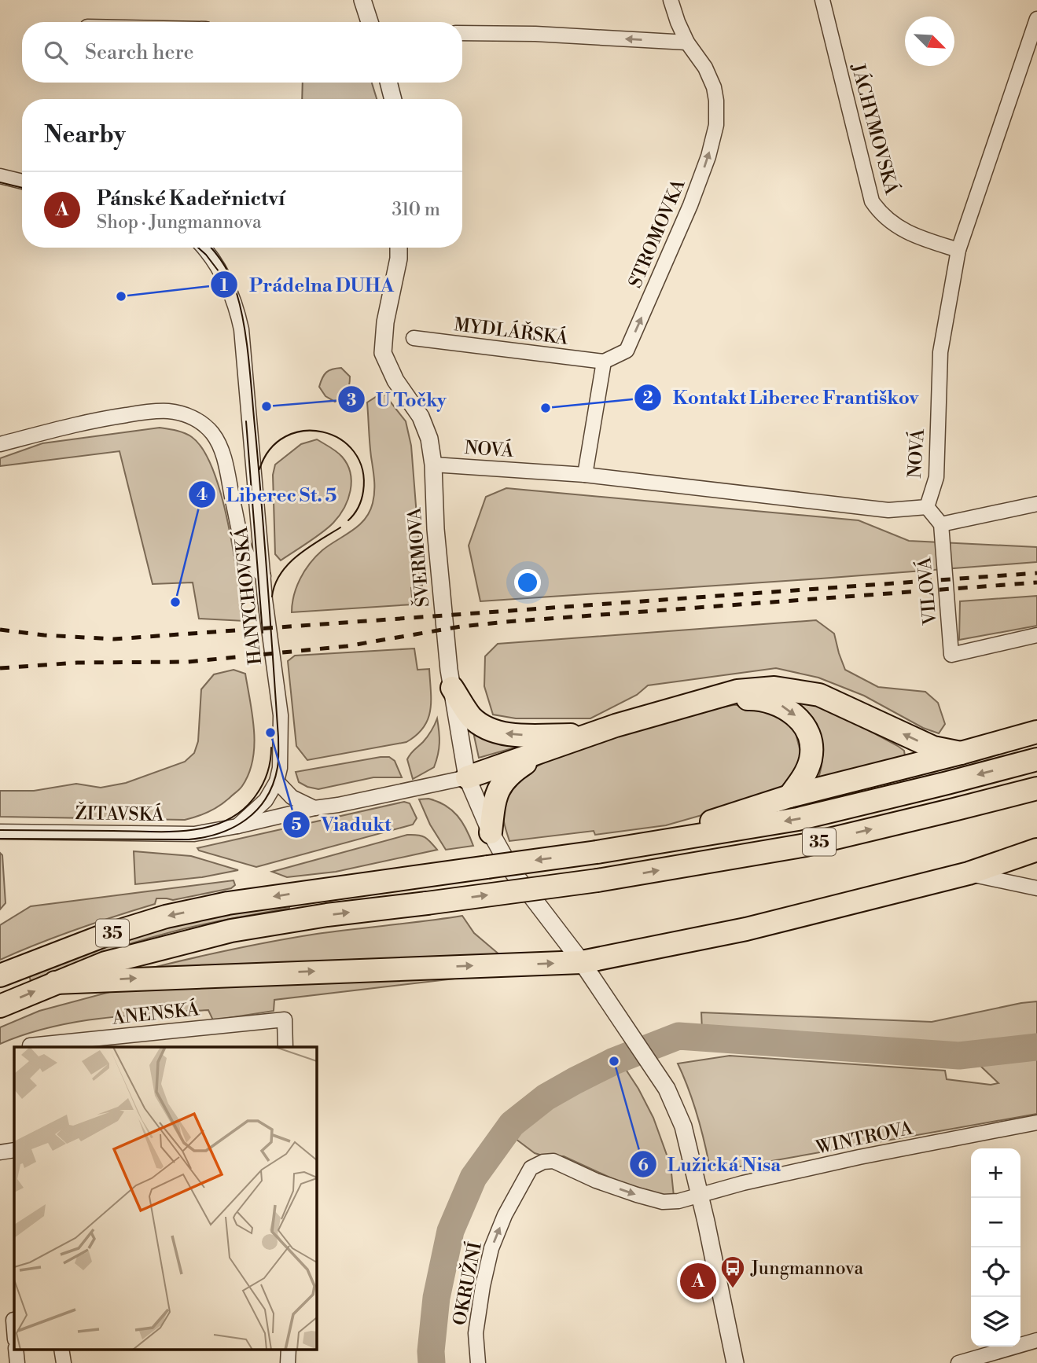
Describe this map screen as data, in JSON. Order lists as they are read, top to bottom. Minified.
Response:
{"streets":{"highway":["35"],"street":["JÁCHYMOVSKÁ","STROMOVKA","MYDLÁŘSKÁ","NOVÁ","ŠVERMOVA","VILOVÁ","HANYCHOVSKÁ","ŽITAVSKÁ","ANENSKÁ","WINTROVA","OKRUŽNÍ"]},"crossings":[["JÁCHYMOVSKÁ","NOVÁ"],["STROMOVKA","MYDLÁŘSKÁ"],["NOVÁ","ŠVERMOVA"],["ŠVERMOVA","ŽITAVSKÁ"],["WINTROVA","OKRUŽNÍ"]],"one_way":["STROMOVKA"],"places":{"other":["Prádelna DUHA","U Točky","Kontakt Liberec Františkov","Liberec St. 5","Viadukt","Lužická Nisa"],"bus stop":["Jungmannova"]},"north":"bottom right","page":{"search":"Search here","heading":"Nearby","list":[{"mark":"A","name":"Pánské Kadeřnictví","note":"Shop · Jungmannova","value":"310 m"}],"map_buttons":["+","−"],"pins":"A"}}
